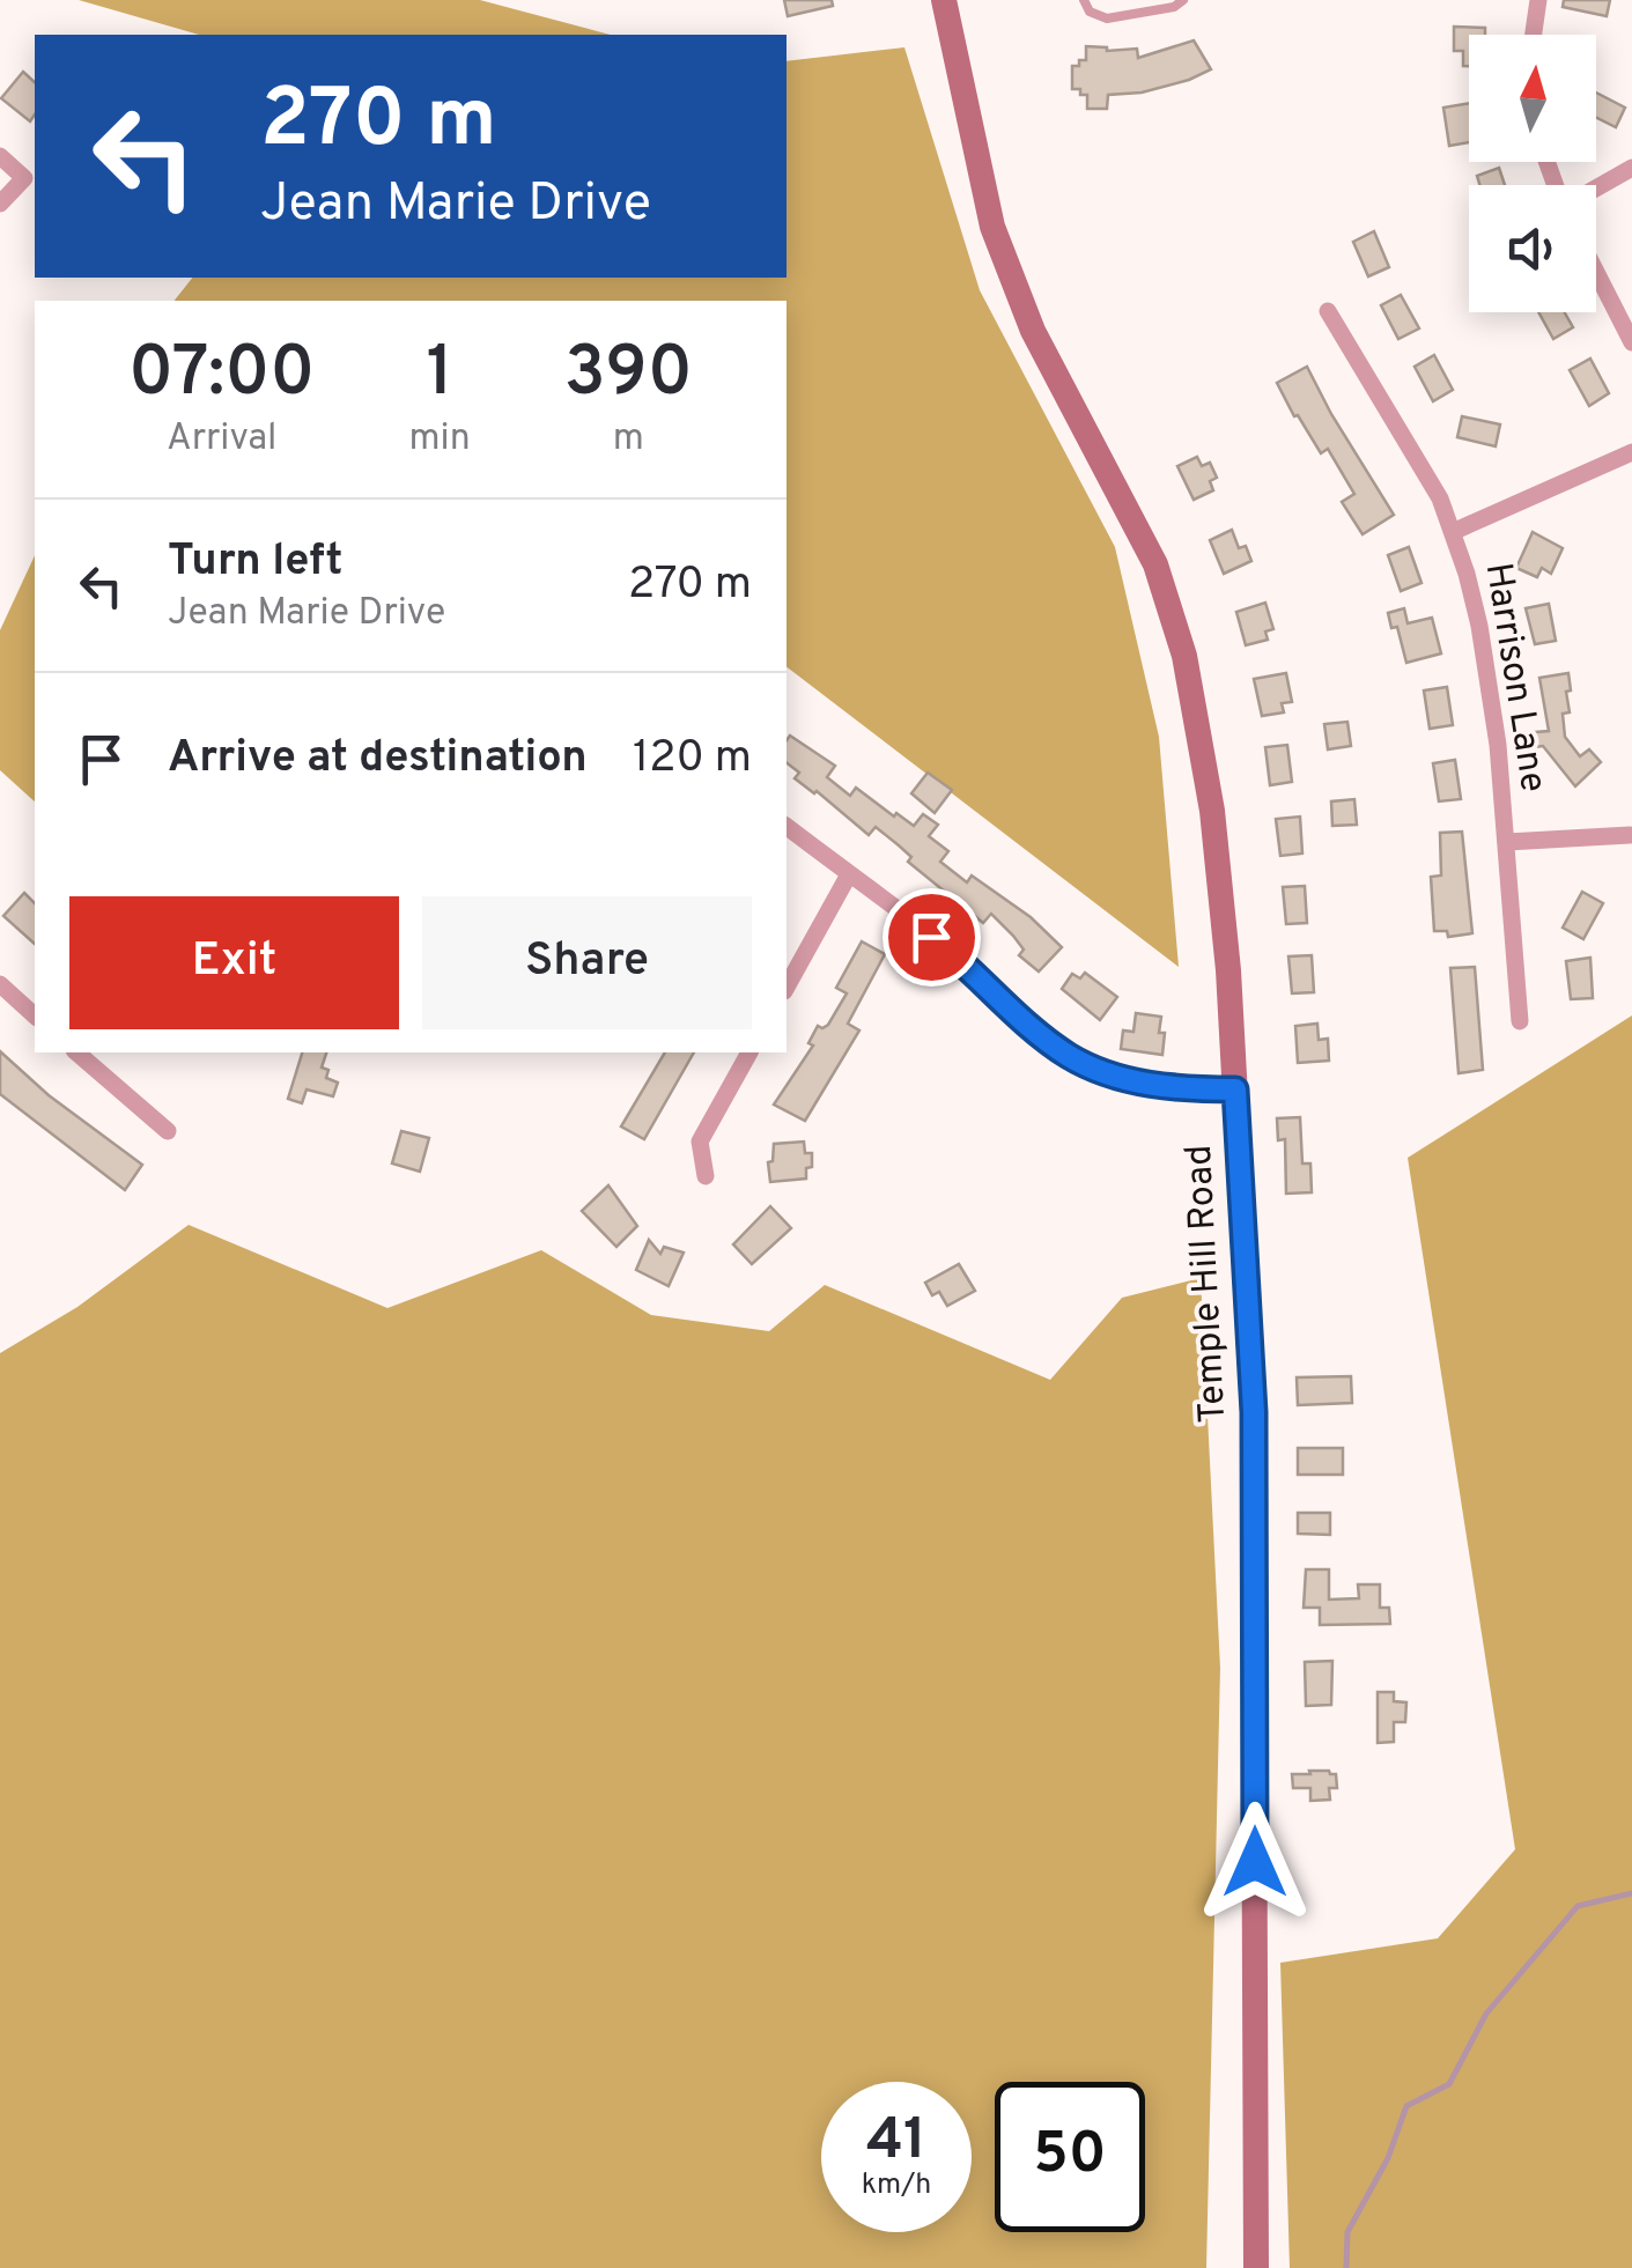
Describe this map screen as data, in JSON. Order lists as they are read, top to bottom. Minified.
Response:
{"streets":{"main road":["Temple Hill Road"],"street":["Harrison Lane"]},"north":"top","page":{"turn":["270 m","Jean Marie Drive"],"eta":["07:00","Arrival","1","min","390","m"],"list":[{"name":"Turn left","note":"Jean Marie Drive","value":"270 m"},{"name":"Arrive at destination","value":"120 m"}],"buttons":["Exit","Share"],"speed":"41 km/h","limit":"50"}}
